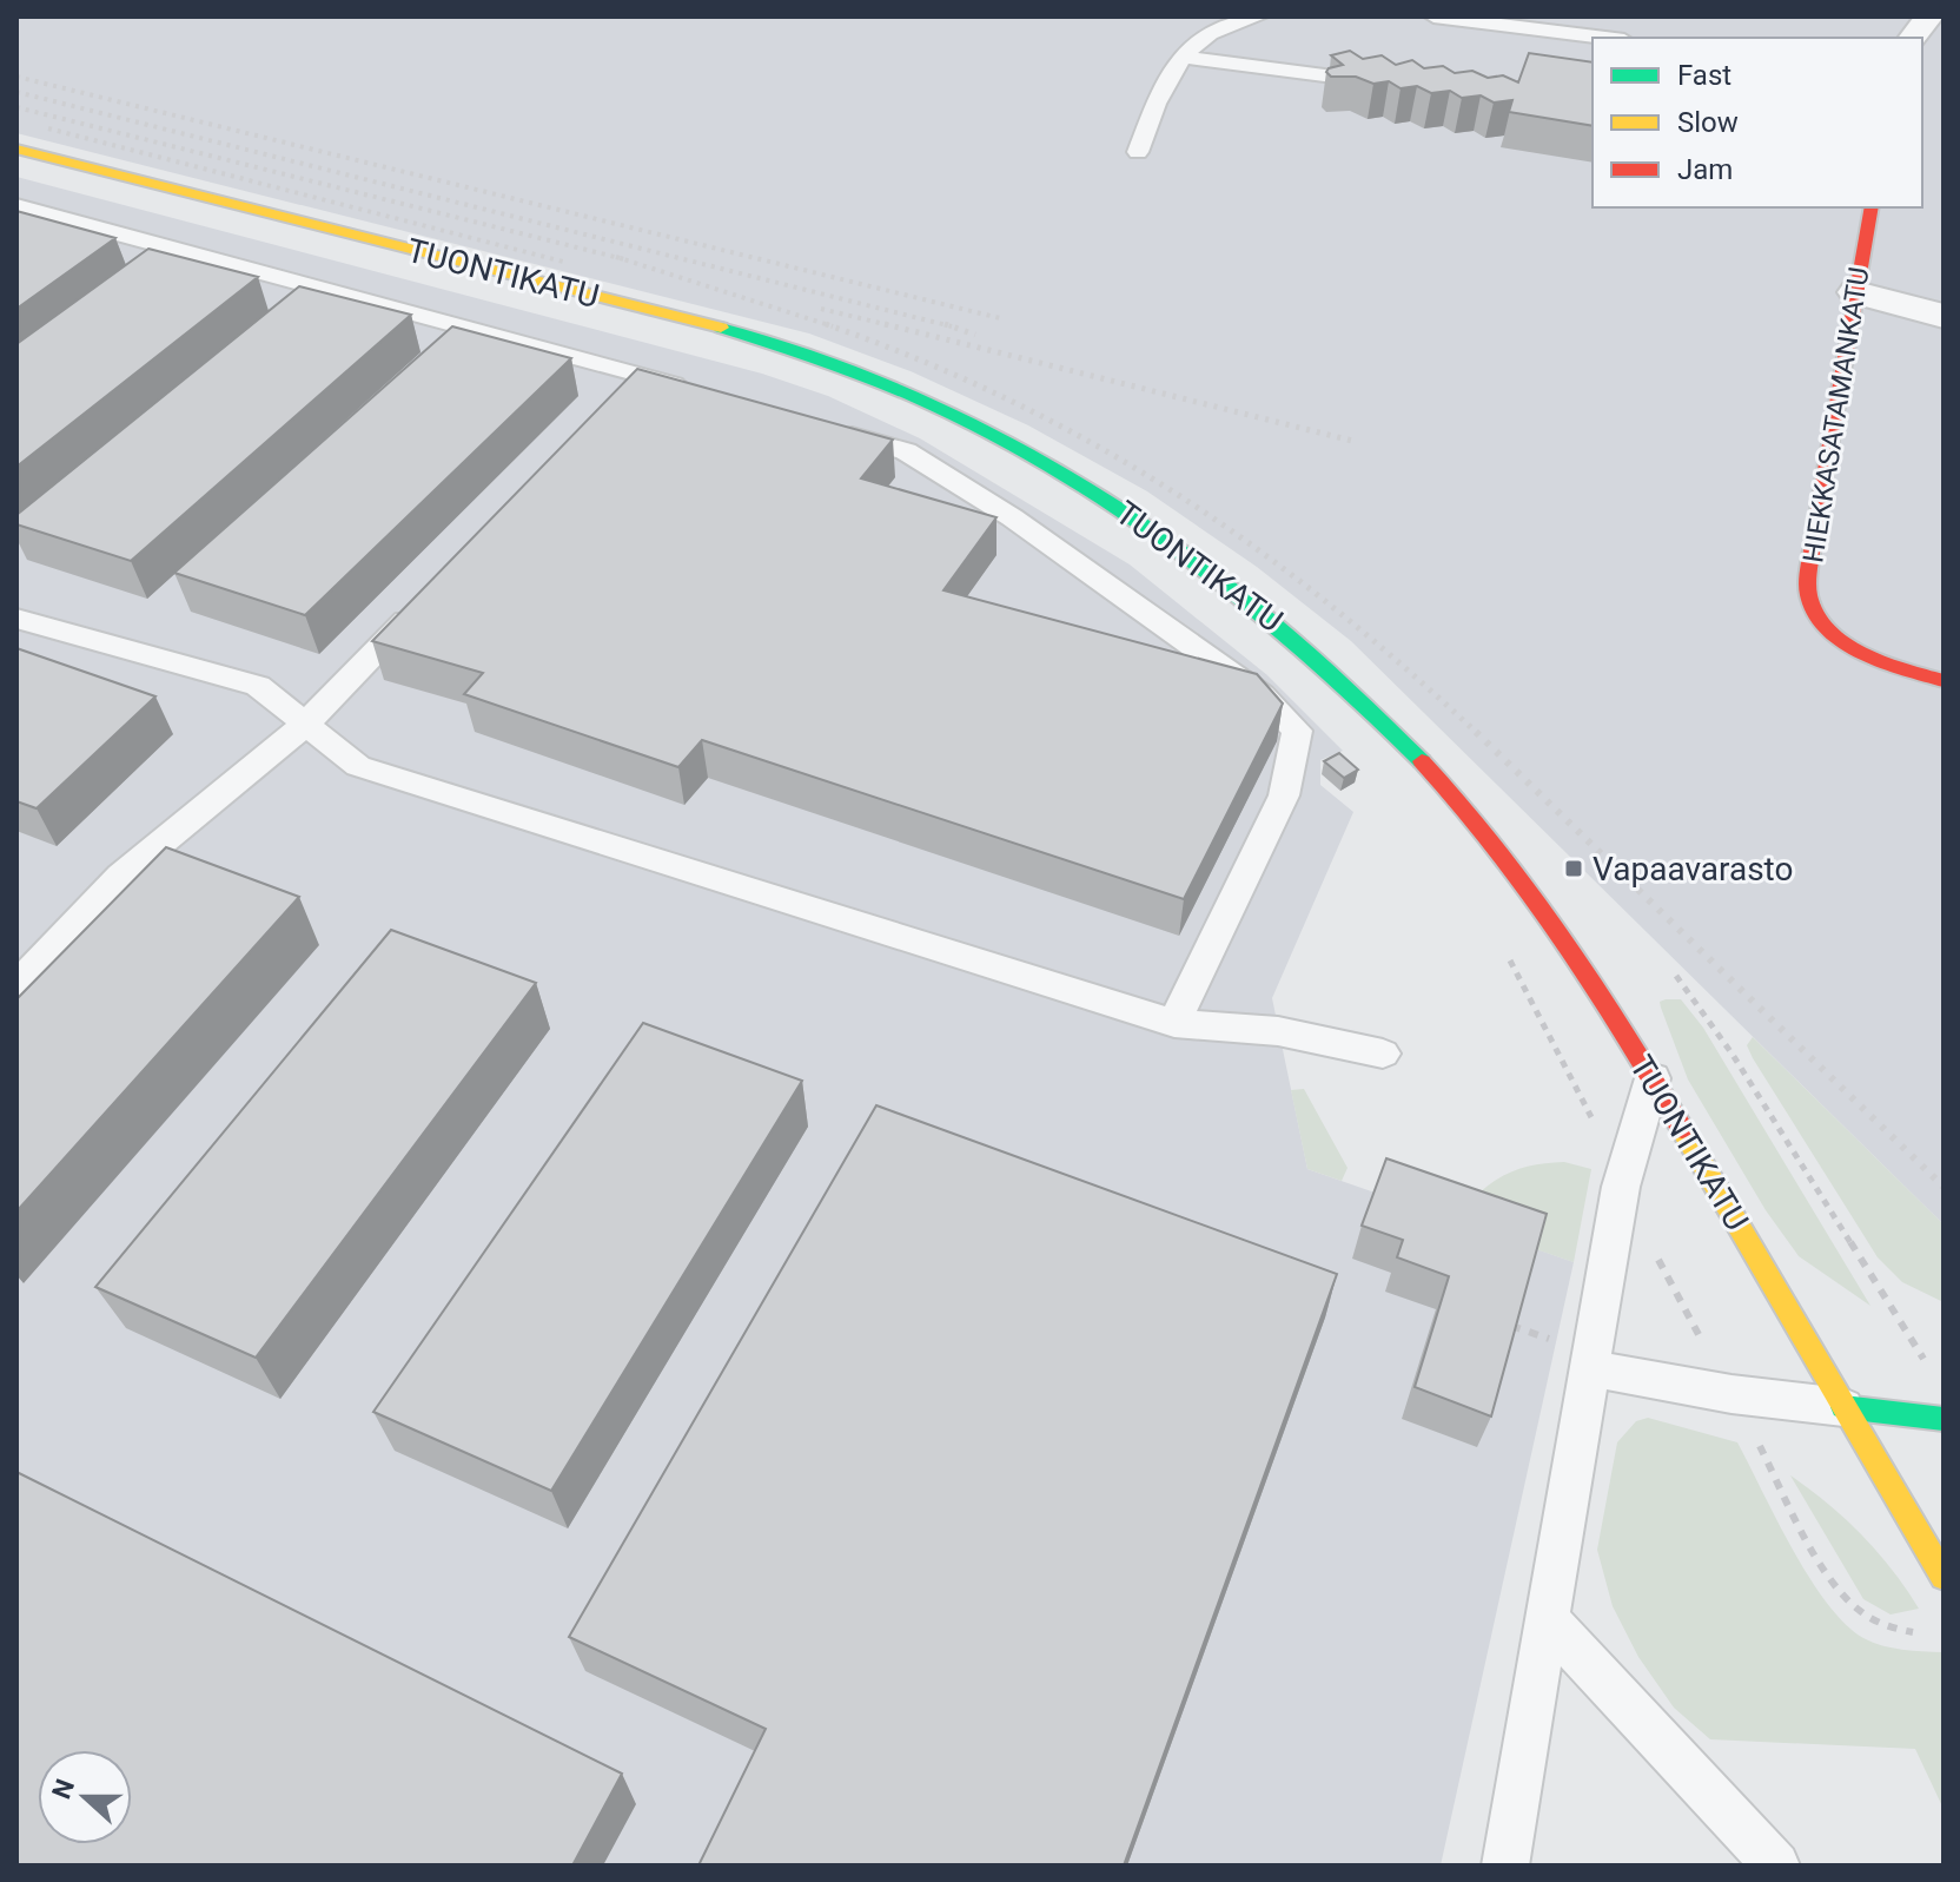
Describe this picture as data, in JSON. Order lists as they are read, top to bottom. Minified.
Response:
{"streets":{"street":["TUONTIKATU","HIEKKASATAMANKATU"]},"places":{"transit":["Vapaavarasto"]},"legend":["Fast","Slow","Jam"],"north":"left"}
